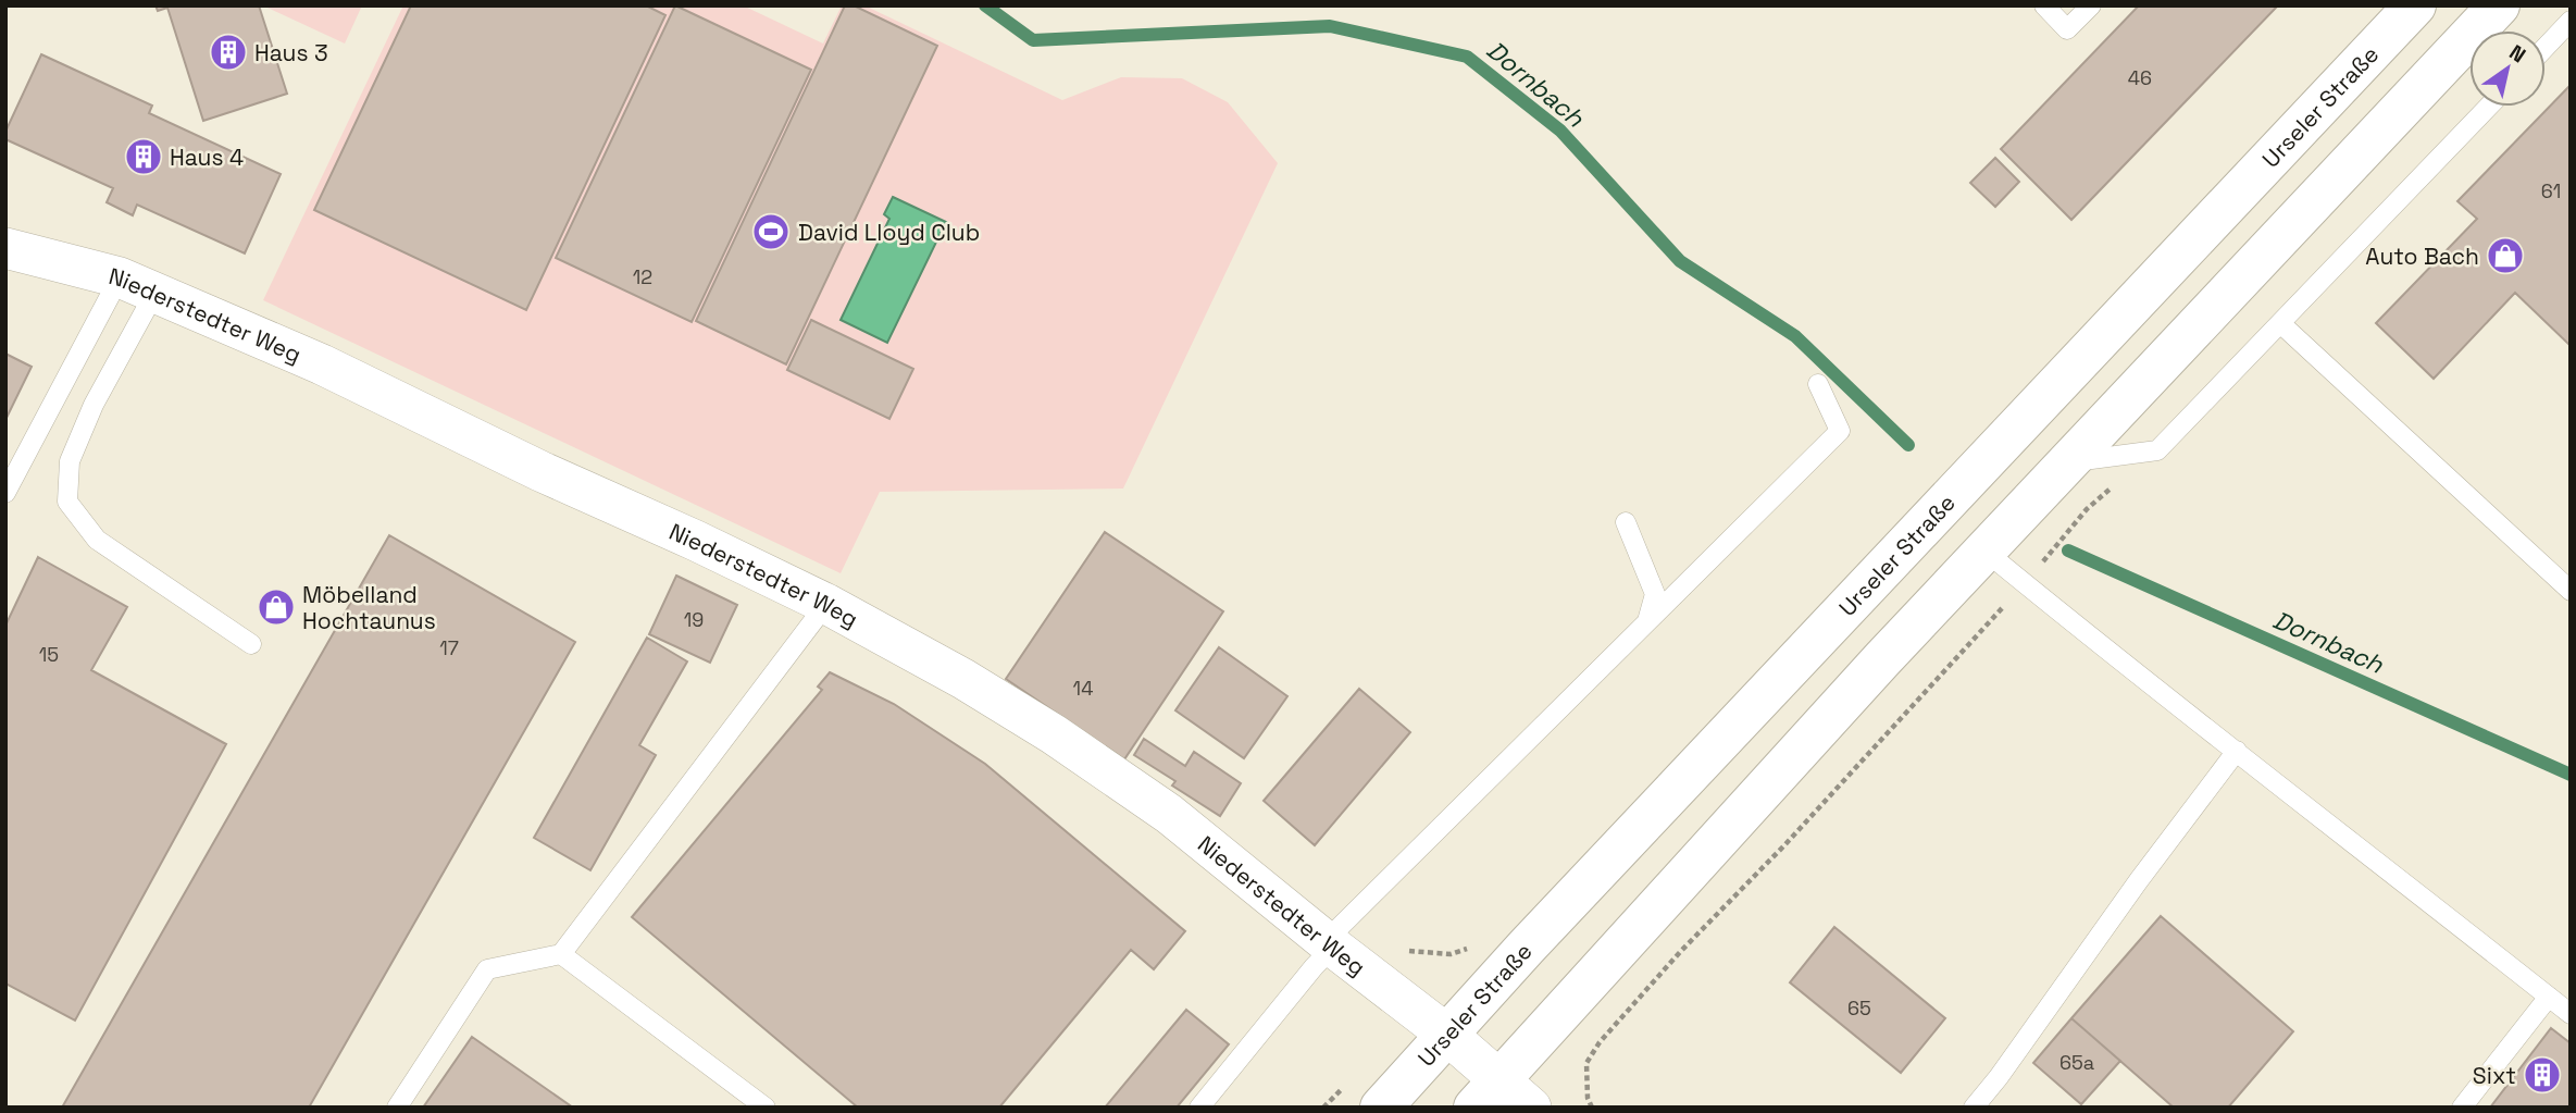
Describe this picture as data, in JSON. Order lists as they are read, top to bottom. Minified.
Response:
{"streets":{"street":["Urseler Straße","Niederstedter Weg"]},"crossings":[["Urseler Straße","Niederstedter Weg"]],"water":["Dornbach"],"places":{"building":["Haus 3","Haus 4","Sixt"],"sports":["David Lloyd Club"],"shop":["Auto Bach","Möbelland Hochtaunus"]},"house_numbers":["46","61","12","19","17","15","14","65","65a"],"north":"top right"}
